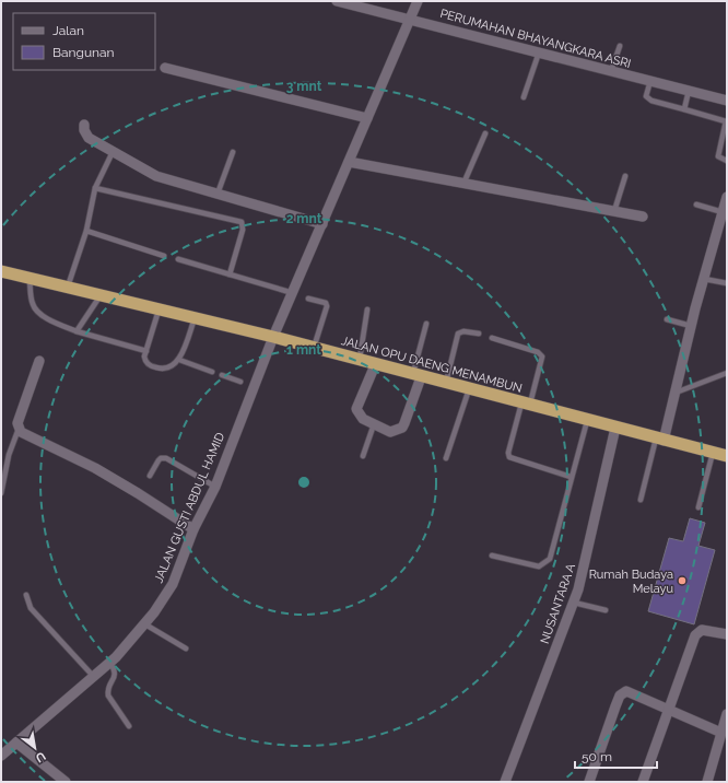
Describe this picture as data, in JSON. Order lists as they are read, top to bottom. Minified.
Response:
{"streets":{"highway":["JALAN OPU DAENG MENAMBUN"],"street":["PERUMAHAN BHAYANGKARA ASRI","JALAN GUSTI ABDUL HAMID","NUSANTARA A"]},"crossings":[["PERUMAHAN BHAYANGKARA ASRI","JALAN GUSTI ABDUL HAMID"],["JALAN OPU DAENG MENAMBUN","JALAN GUSTI ABDUL HAMID"],["JALAN OPU DAENG MENAMBUN","NUSANTARA A"]],"places":["Rumah Budaya Melayu"],"legend":["Jalan","Bangunan"],"scale_bar":"50 m","north":"bottom right","rings":["3 mnt","2 mnt","1 mnt"]}
